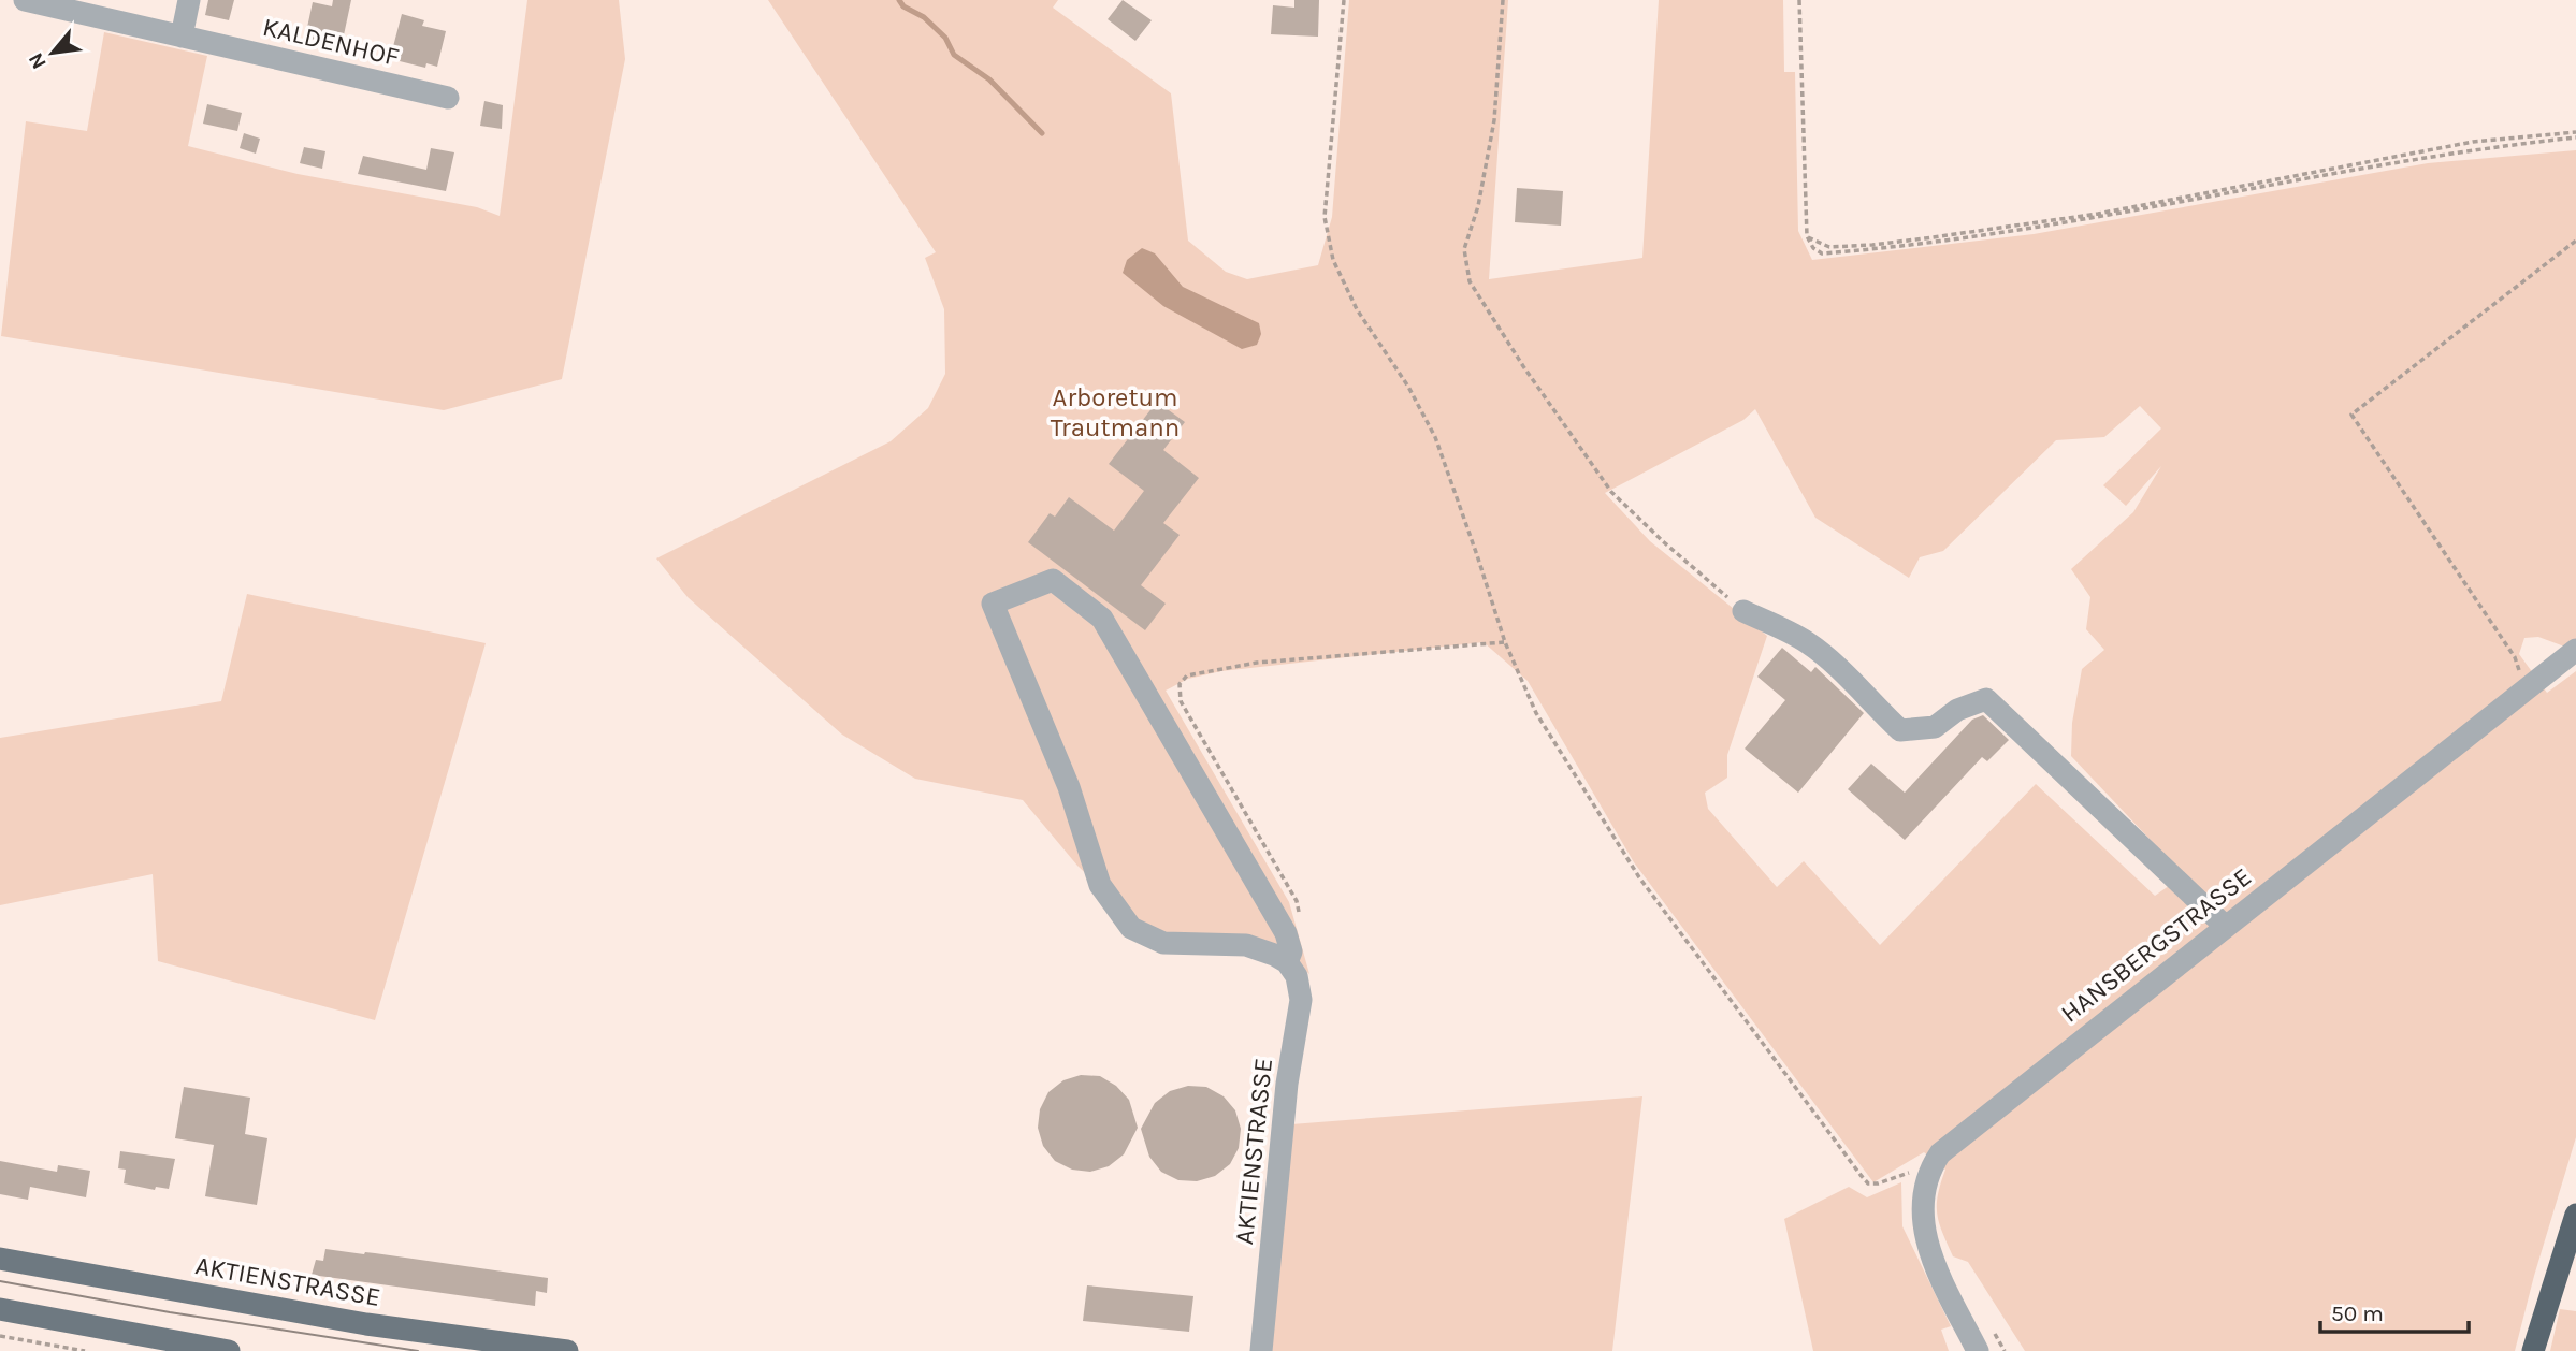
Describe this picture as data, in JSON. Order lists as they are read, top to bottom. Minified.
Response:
{"streets":{"main road":["AKTIENSTRASSE"],"street":["KALDENHOF","HANSBERGSTRASSE"]},"parks":["Arboretum Trautmann"],"scale_bar":"50 m","north":"bottom left"}
